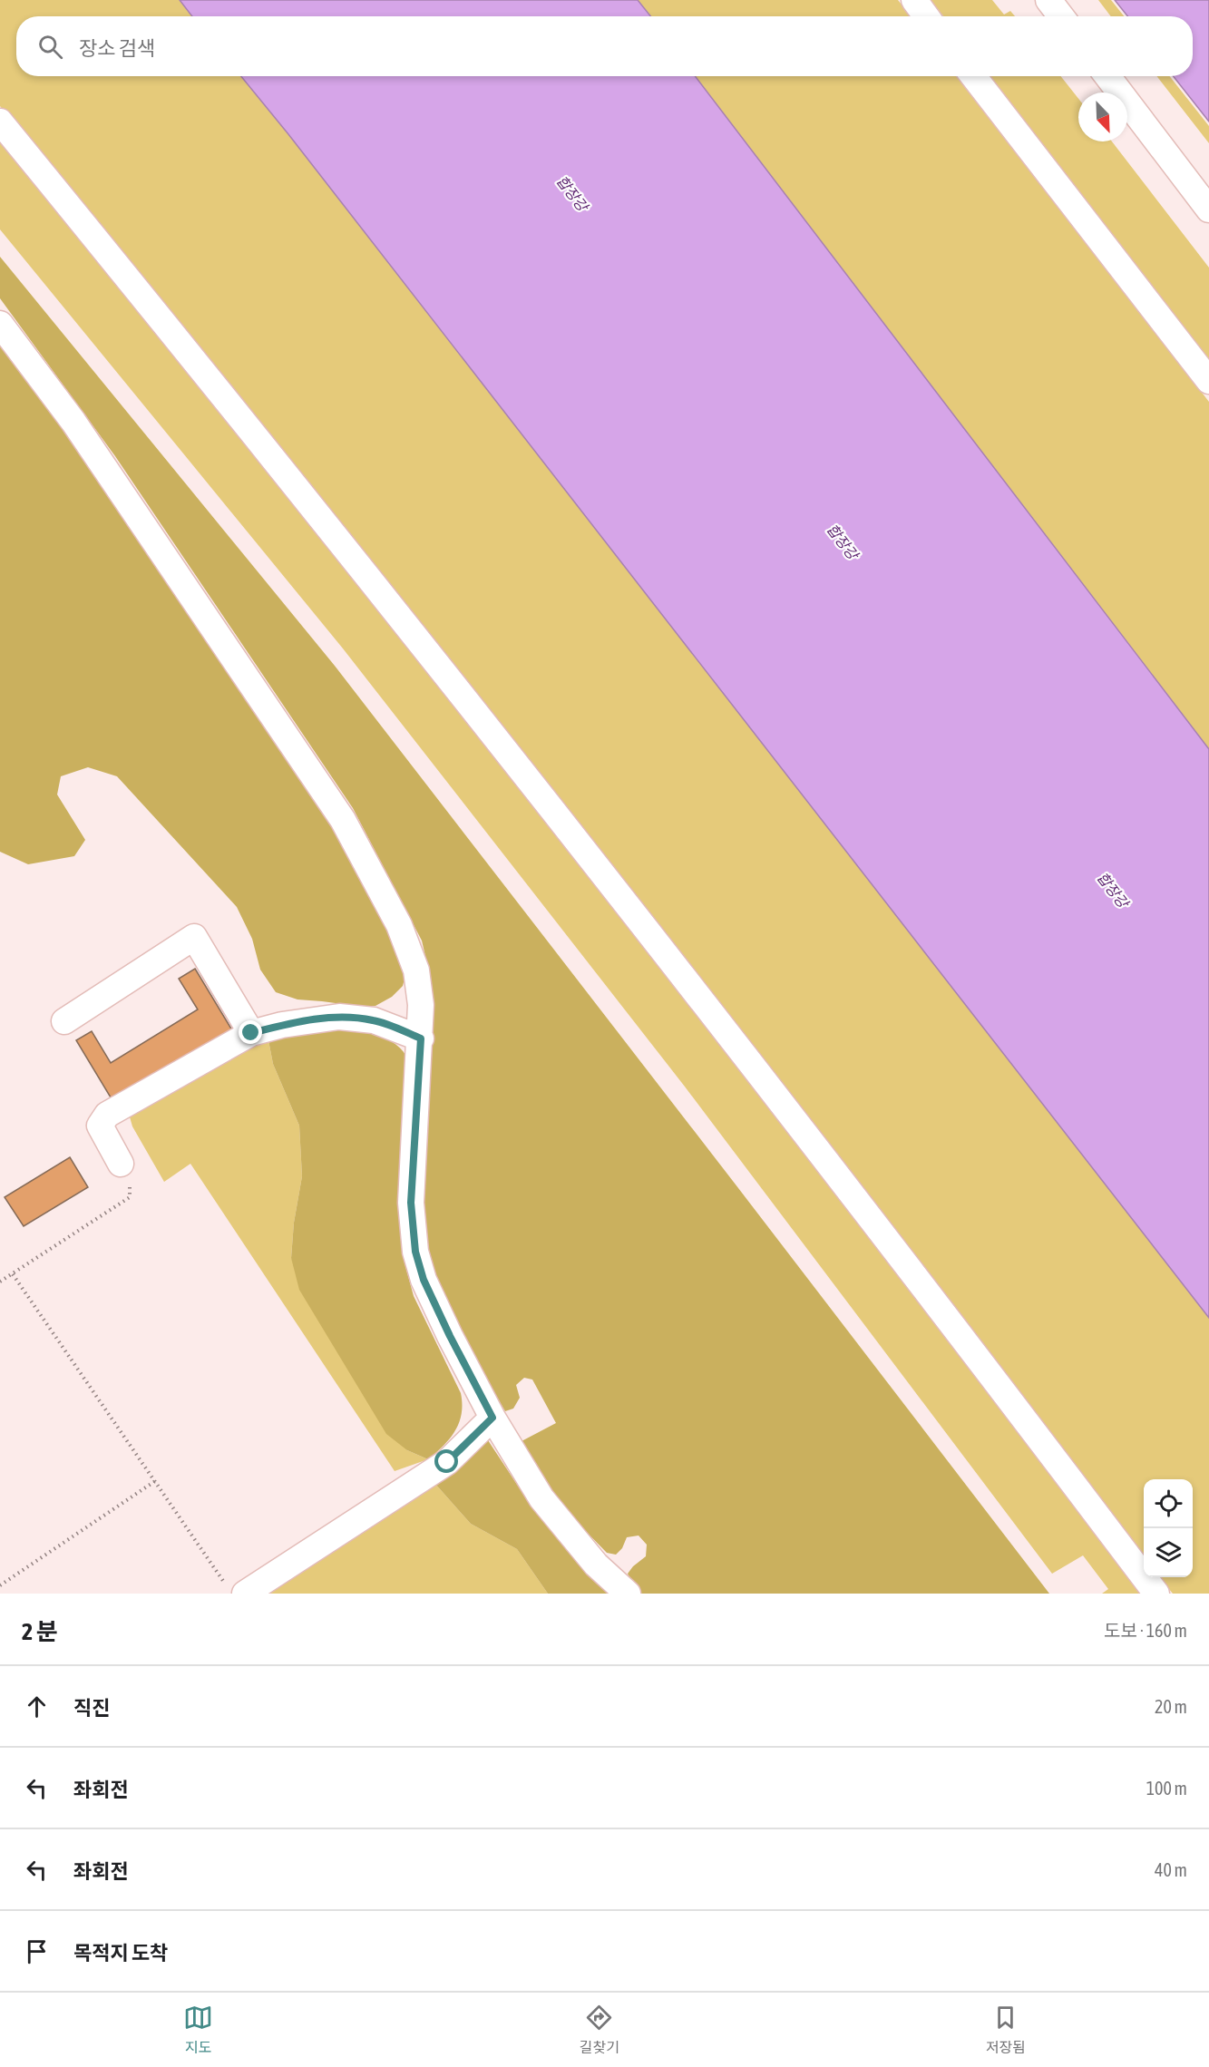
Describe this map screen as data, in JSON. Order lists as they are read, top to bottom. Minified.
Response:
{"water":["합장강"],"north":"bottom right","page":{"search":"장소 검색","heading":["2 분","도보 · 160 m"],"list":[["직진","20 m"],["좌회전","100 m"],["좌회전","40 m"],"목적지 도착"],"nav":["지도","길찾기","저장됨"]}}
